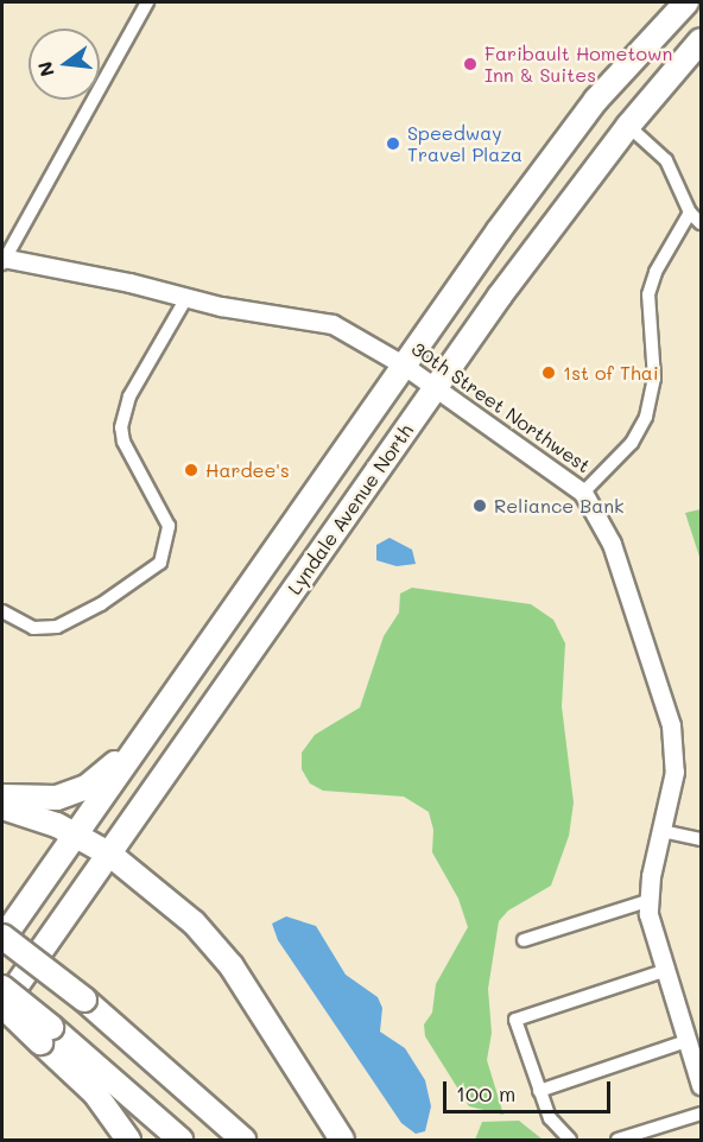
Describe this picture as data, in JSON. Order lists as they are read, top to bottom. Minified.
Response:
{"streets":{"highway":["Lyndale Avenue North"],"street":["30th Street Northwest"]},"crossings":[["30th Street Northwest","Lyndale Avenue North"]],"places":["Faribault Hometown Inn & Suites","Speedway Travel Plaza","1st of Thai","Hardee's","Reliance Bank"],"scale_bar":"100 m","north":"left"}
